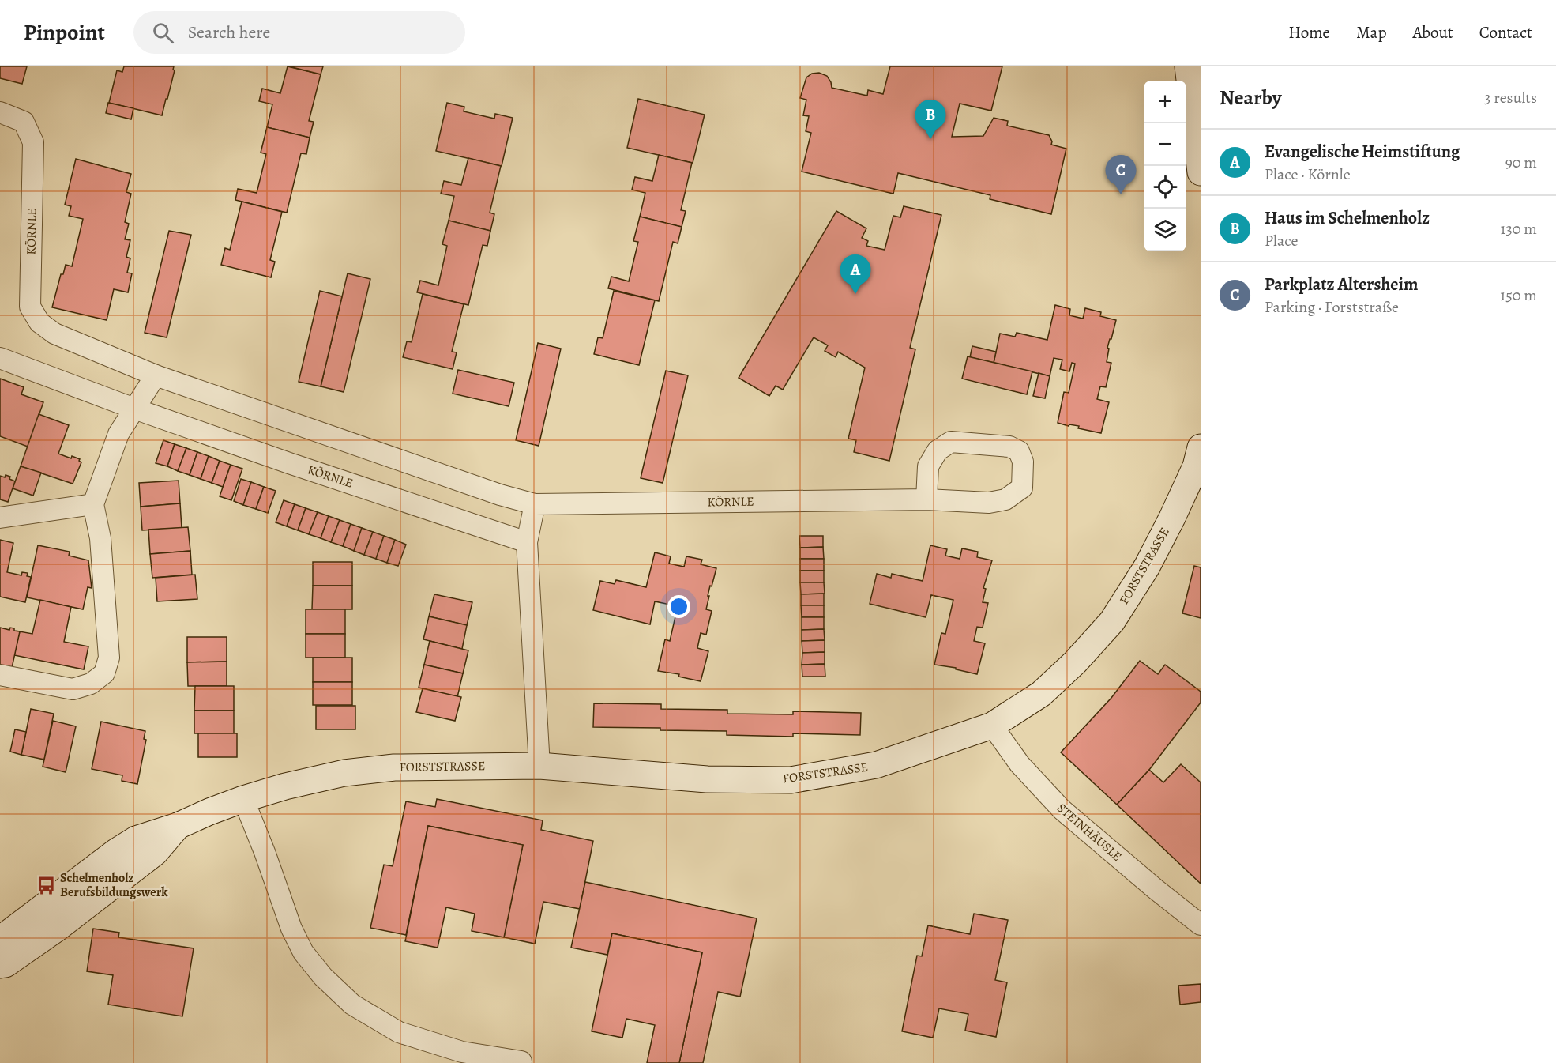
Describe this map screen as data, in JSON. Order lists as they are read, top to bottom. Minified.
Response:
{"streets":{"street":["KÖRNLE","FORSTSTRASSE","STEINHÄUSLE"]},"crossings":[["FORSTSTRASSE","STEINHÄUSLE"]],"places":{"bus stop":["Schelmenholz Berufsbildungswerk"]},"page":{"header":"Pinpoint","search":"Search here","nav":["Home","Map","About","Contact"],"heading":["Nearby","3 results"],"map_buttons":["+","−"],"pins":["B","C","A"],"list":[{"mark":"A","name":"Evangelische Heimstiftung","note":"Place · Körnle","value":"90 m"},{"mark":"B","name":"Haus im Schelmenholz","note":"Place","value":"130 m"},{"mark":"C","name":"Parkplatz Altersheim","note":"Parking · Forststraße","value":"150 m"}]}}
